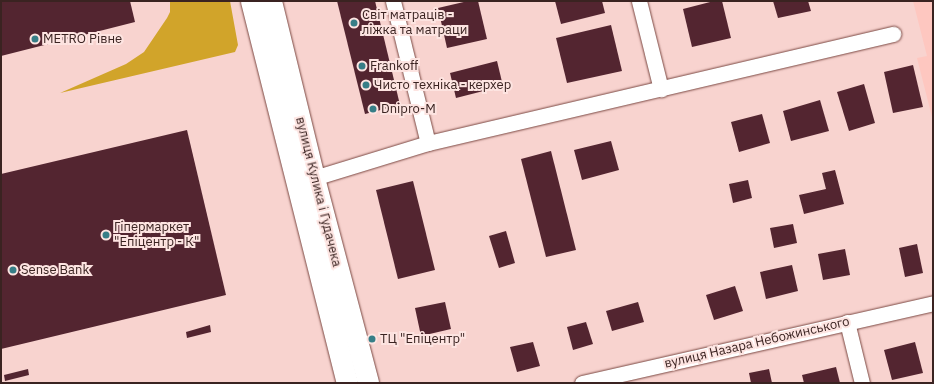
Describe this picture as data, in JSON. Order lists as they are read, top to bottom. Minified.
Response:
{"streets":{"main road":["вулиця Кулика і Гудачека"],"street":["вулиця Назара Небожинського"]},"places":["Світ матраців - ліжка та матраци","METRO Рівне","Frankoff","Чисто техніка - керхер","Dnipro-M","Гіпермаркет \"Епіцентр - К\"","Sense Bank","ТЦ \"Епіцентр\""]}
